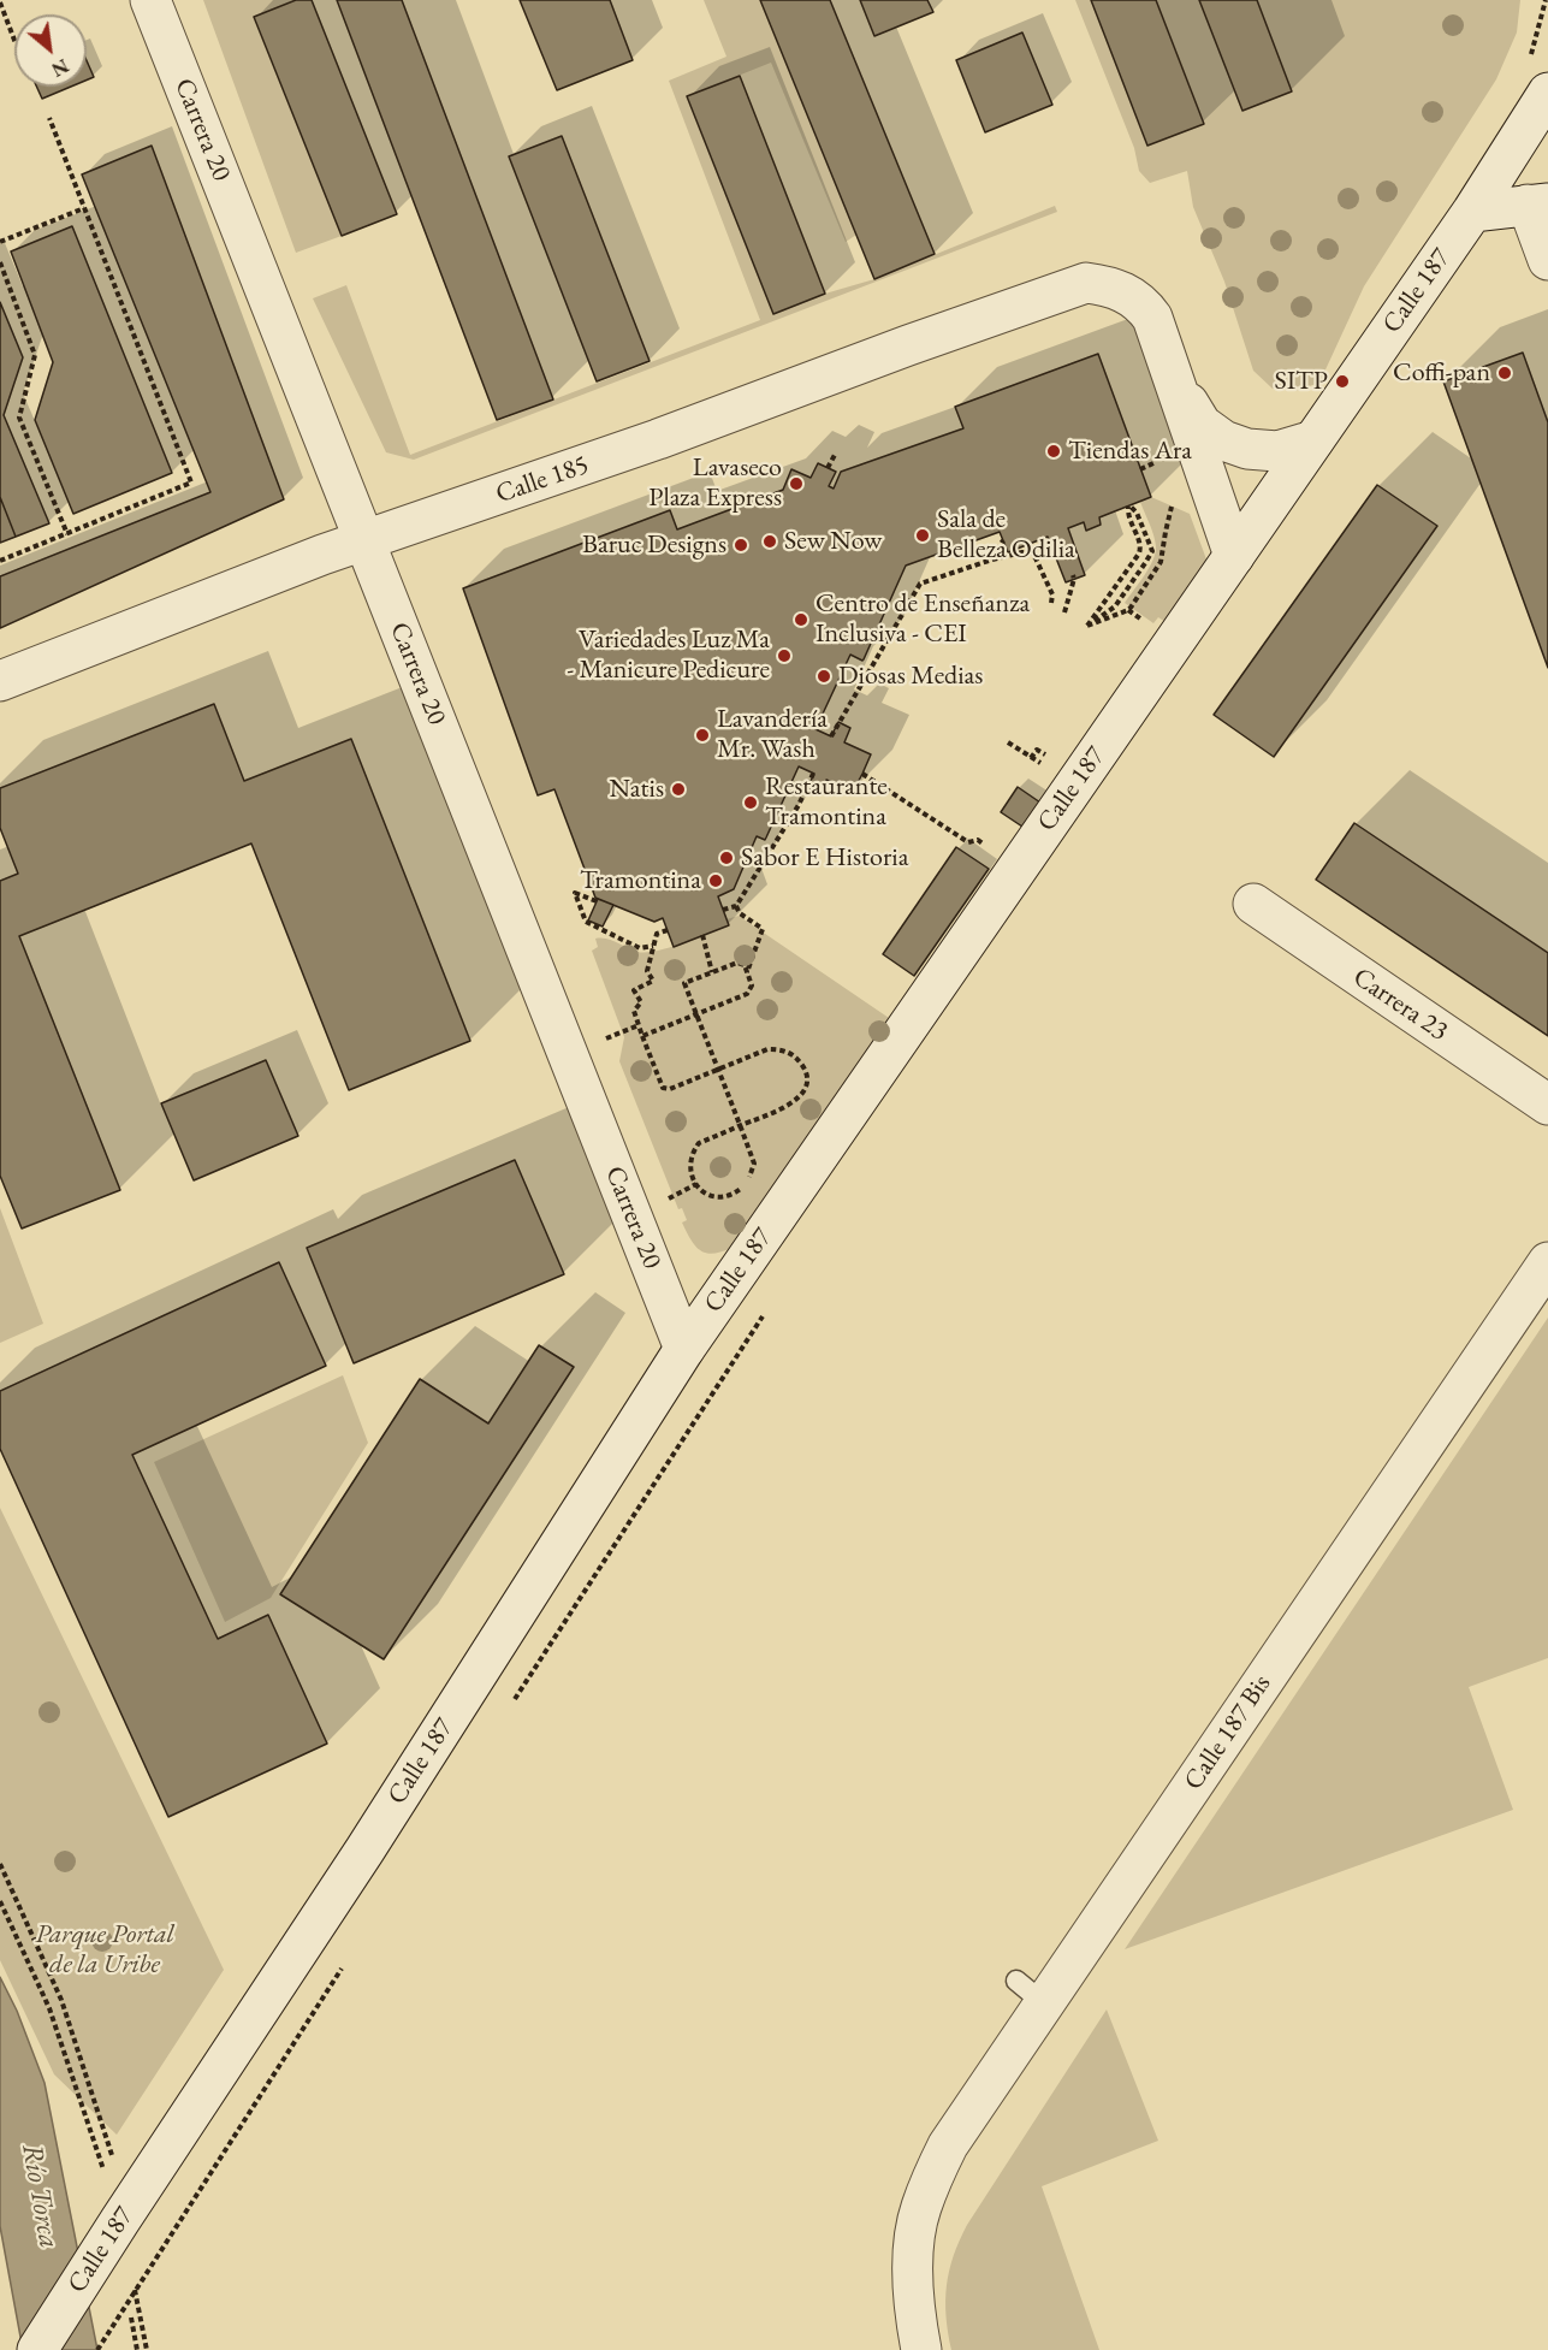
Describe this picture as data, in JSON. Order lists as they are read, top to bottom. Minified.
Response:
{"streets":{"street":["Carrera 20","Calle 187","Calle 185","Carrera 23","Calle 187 Bis"]},"crossings":[["Carrera 20","Calle 187"],["Carrera 20","Calle 185"]],"water":["Río Torca"],"parks":["Parque Portal de la Uribe"],"places":["Coffi-pan","SITP","Tiendas Ara","Lavaseco Plaza Express","Sala de Belleza Odilia","Sew Now","Baruc Designs","Centro de Enseñanza Inclusiva - CEI","Variedades Luz Ma - Manicure Pedicure","Diosas Medias","Lavandería Mr. Wash","Natis","Restaurante Tramontina","Sabor E Historia","Tramontina"],"north":"bottom right"}
